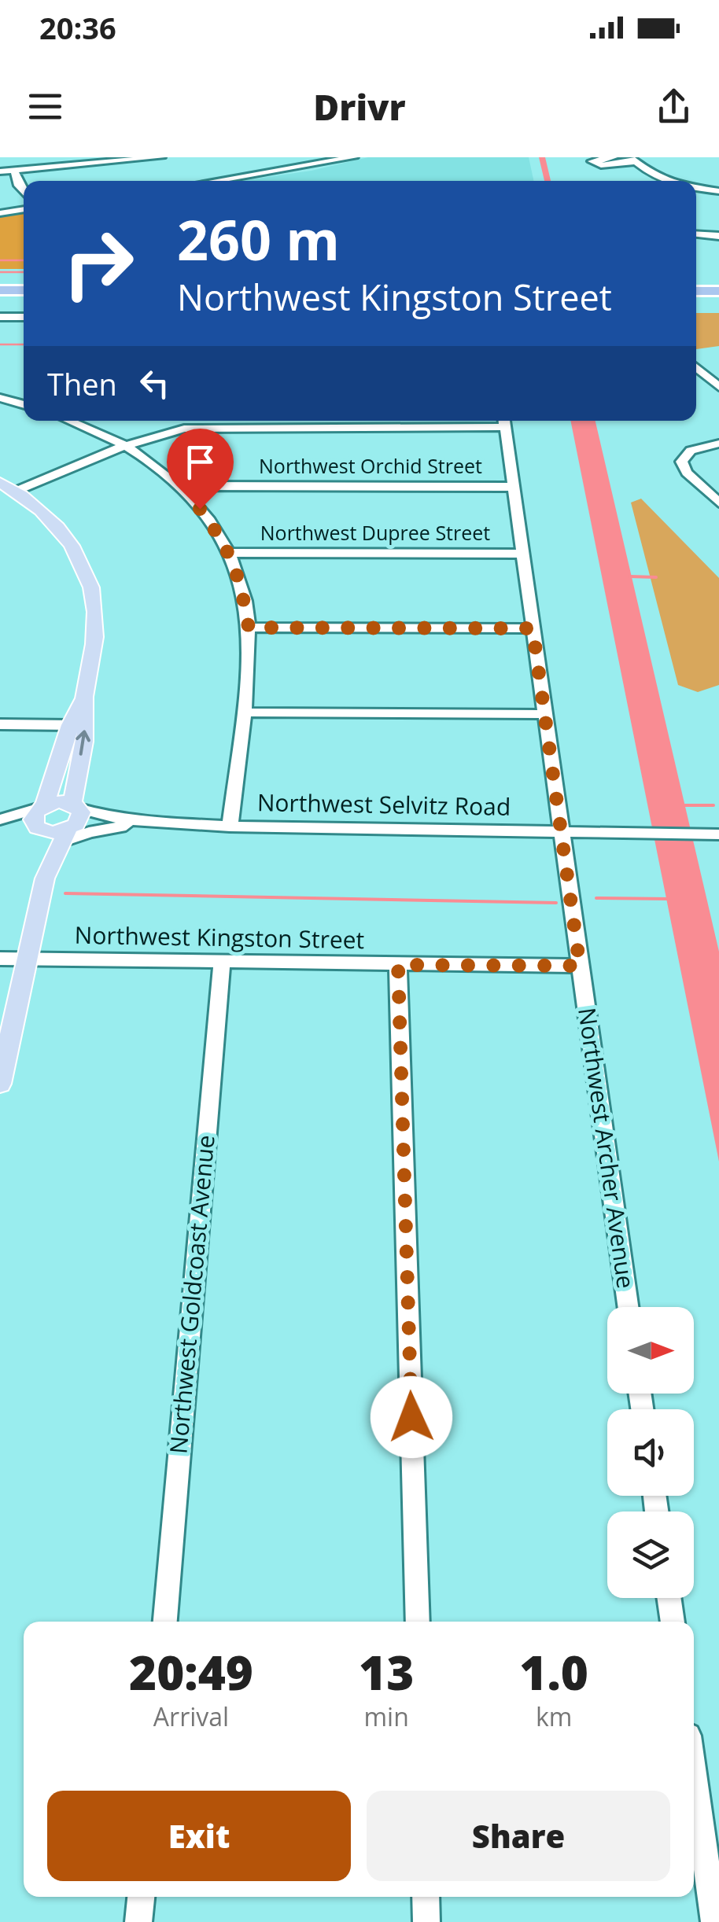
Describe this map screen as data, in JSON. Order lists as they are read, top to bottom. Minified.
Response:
{"streets":{"street":["Northwest Orchid Street","Northwest Dupree Street","Northwest Selvitz Road","Northwest Kingston Street","Northwest Archer Avenue","Northwest Goldcoast Avenue"]},"crossings":[["Northwest Orchid Street","Northwest Archer Avenue"],["Northwest Dupree Street","Northwest Archer Avenue"],["Northwest Selvitz Road","Northwest Archer Avenue"],["Northwest Kingston Street","Northwest Archer Avenue"],["Northwest Kingston Street","Northwest Goldcoast Avenue"]],"north":"right","page":{"status":"20:36","header":"Drivr","turn":["260 m","Northwest Kingston Street"],"then":"Then","eta":["20:49","Arrival","13","min","1.0","km"],"buttons":["Exit","Share"]}}
